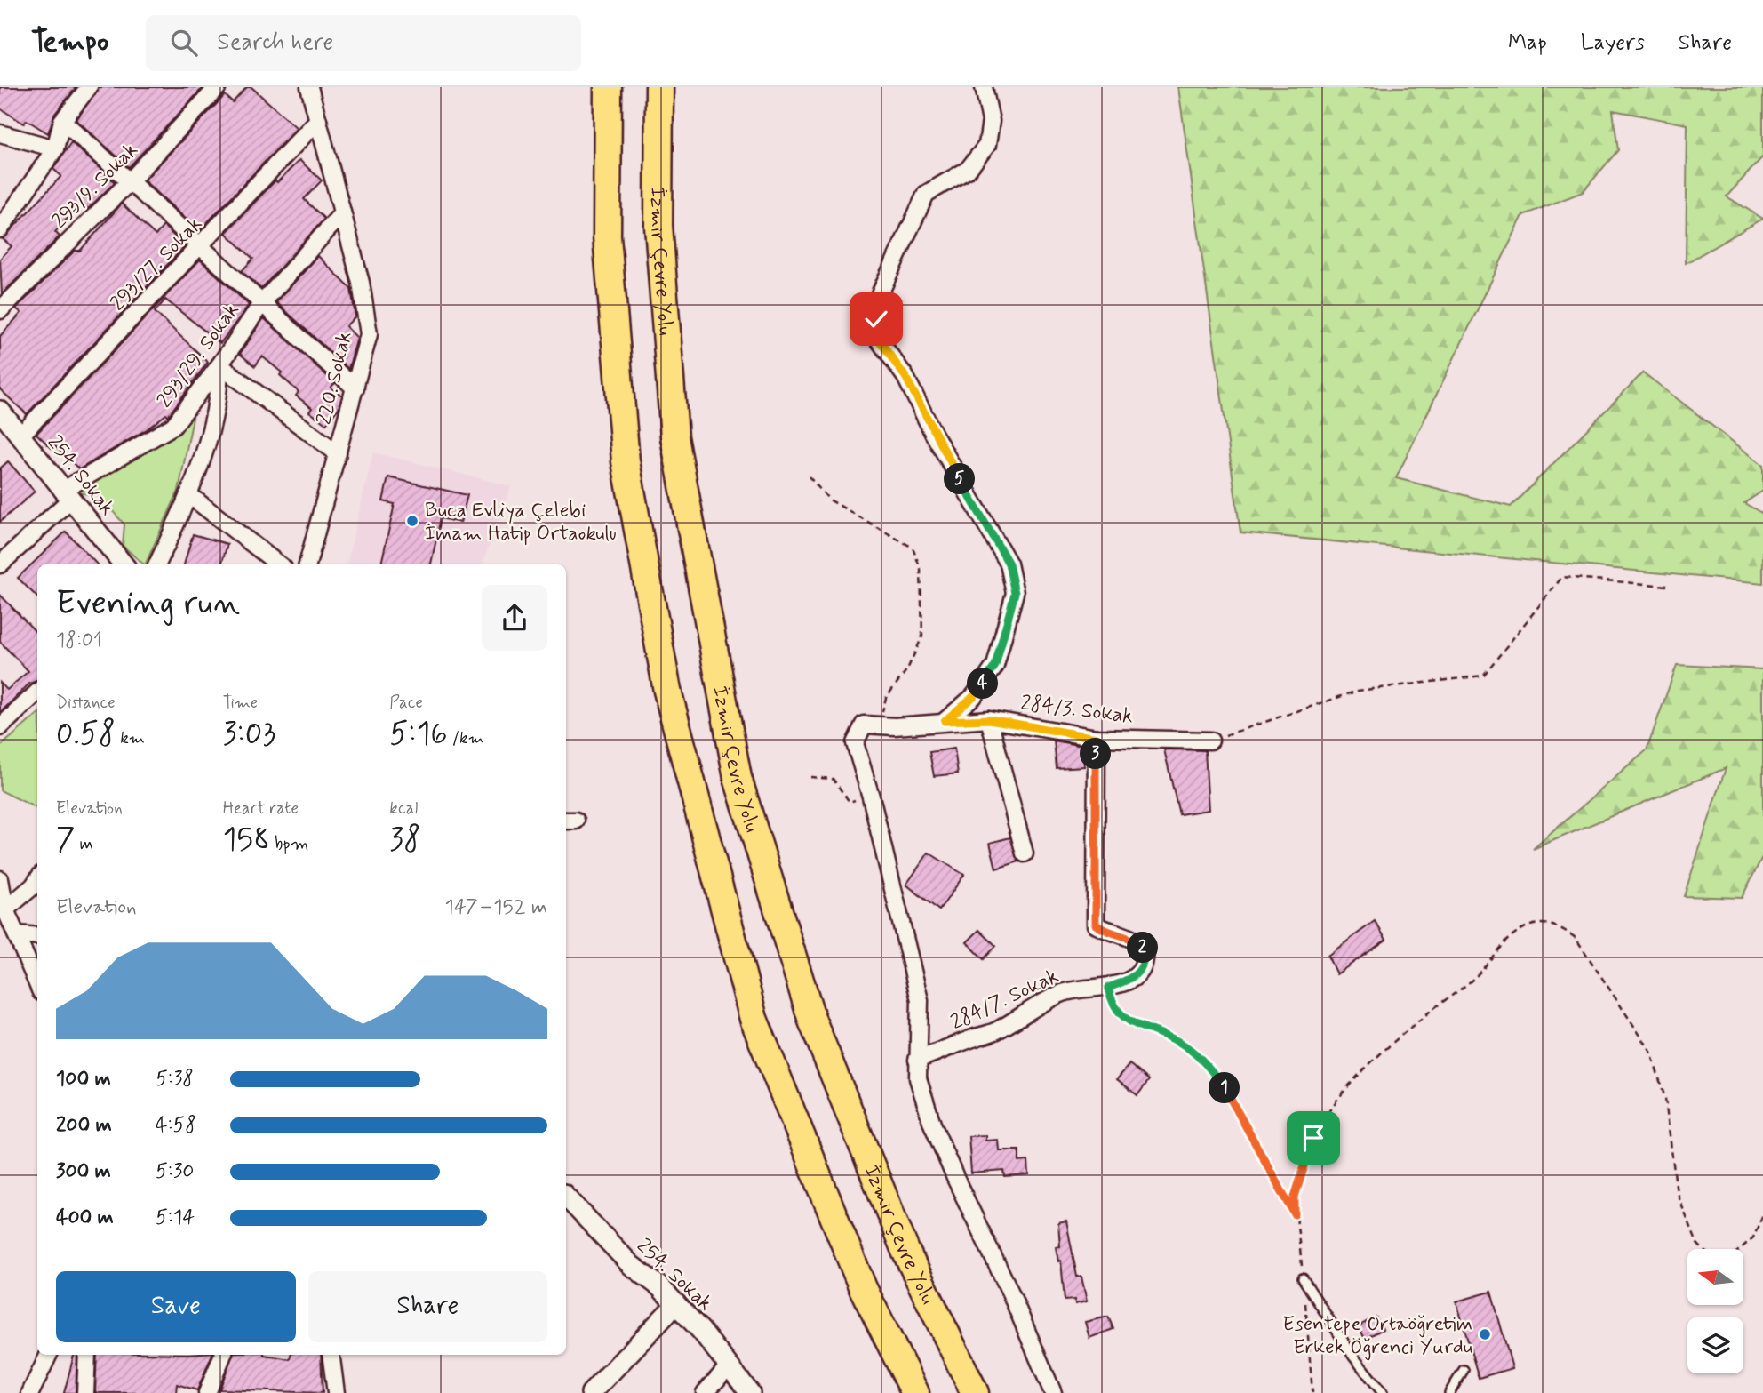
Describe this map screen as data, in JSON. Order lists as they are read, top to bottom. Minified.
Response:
{"streets":{"highway":["İzmir Çevre Yolu"],"street":["293/9. Sokak","293/27. Sokak","293/29. Sokak","220. Sokak","254. Sokak","284/3. Sokak","284/7. Sokak"]},"crossings":[["293/27. Sokak","220. Sokak"],["293/27. Sokak","254. Sokak"],["293/29. Sokak","220. Sokak"],["293/29. Sokak","254. Sokak"],["284/3. Sokak","284/7. Sokak"]],"places":["Buca Evliya Çelebi İmam Hatip Ortaokulu","Esentepe Ortaöğretim Erkek Öğrenci Yurdu"],"north":"left","page":{"header":"Tempo","search":"Search here","nav":["Map","Layers","Share"],"pins":["5","4","3","2","1"],"heading":["Evening run","18:01"],"stats":[["Distance","0.58 km"],["Time","3:03"],["Pace","5:16 /km"],["Elevation","7 m"],["Heart rate","158 bpm"],["kcal","38"]],"chart":["Elevation","147–152 m"],"list":[{"name":"100 m","note":"5:38"},{"name":"200 m","note":"4:58"},{"name":"300 m","note":"5:30"},{"name":"400 m","note":"5:14"}],"buttons":["Save","Share"]}}
